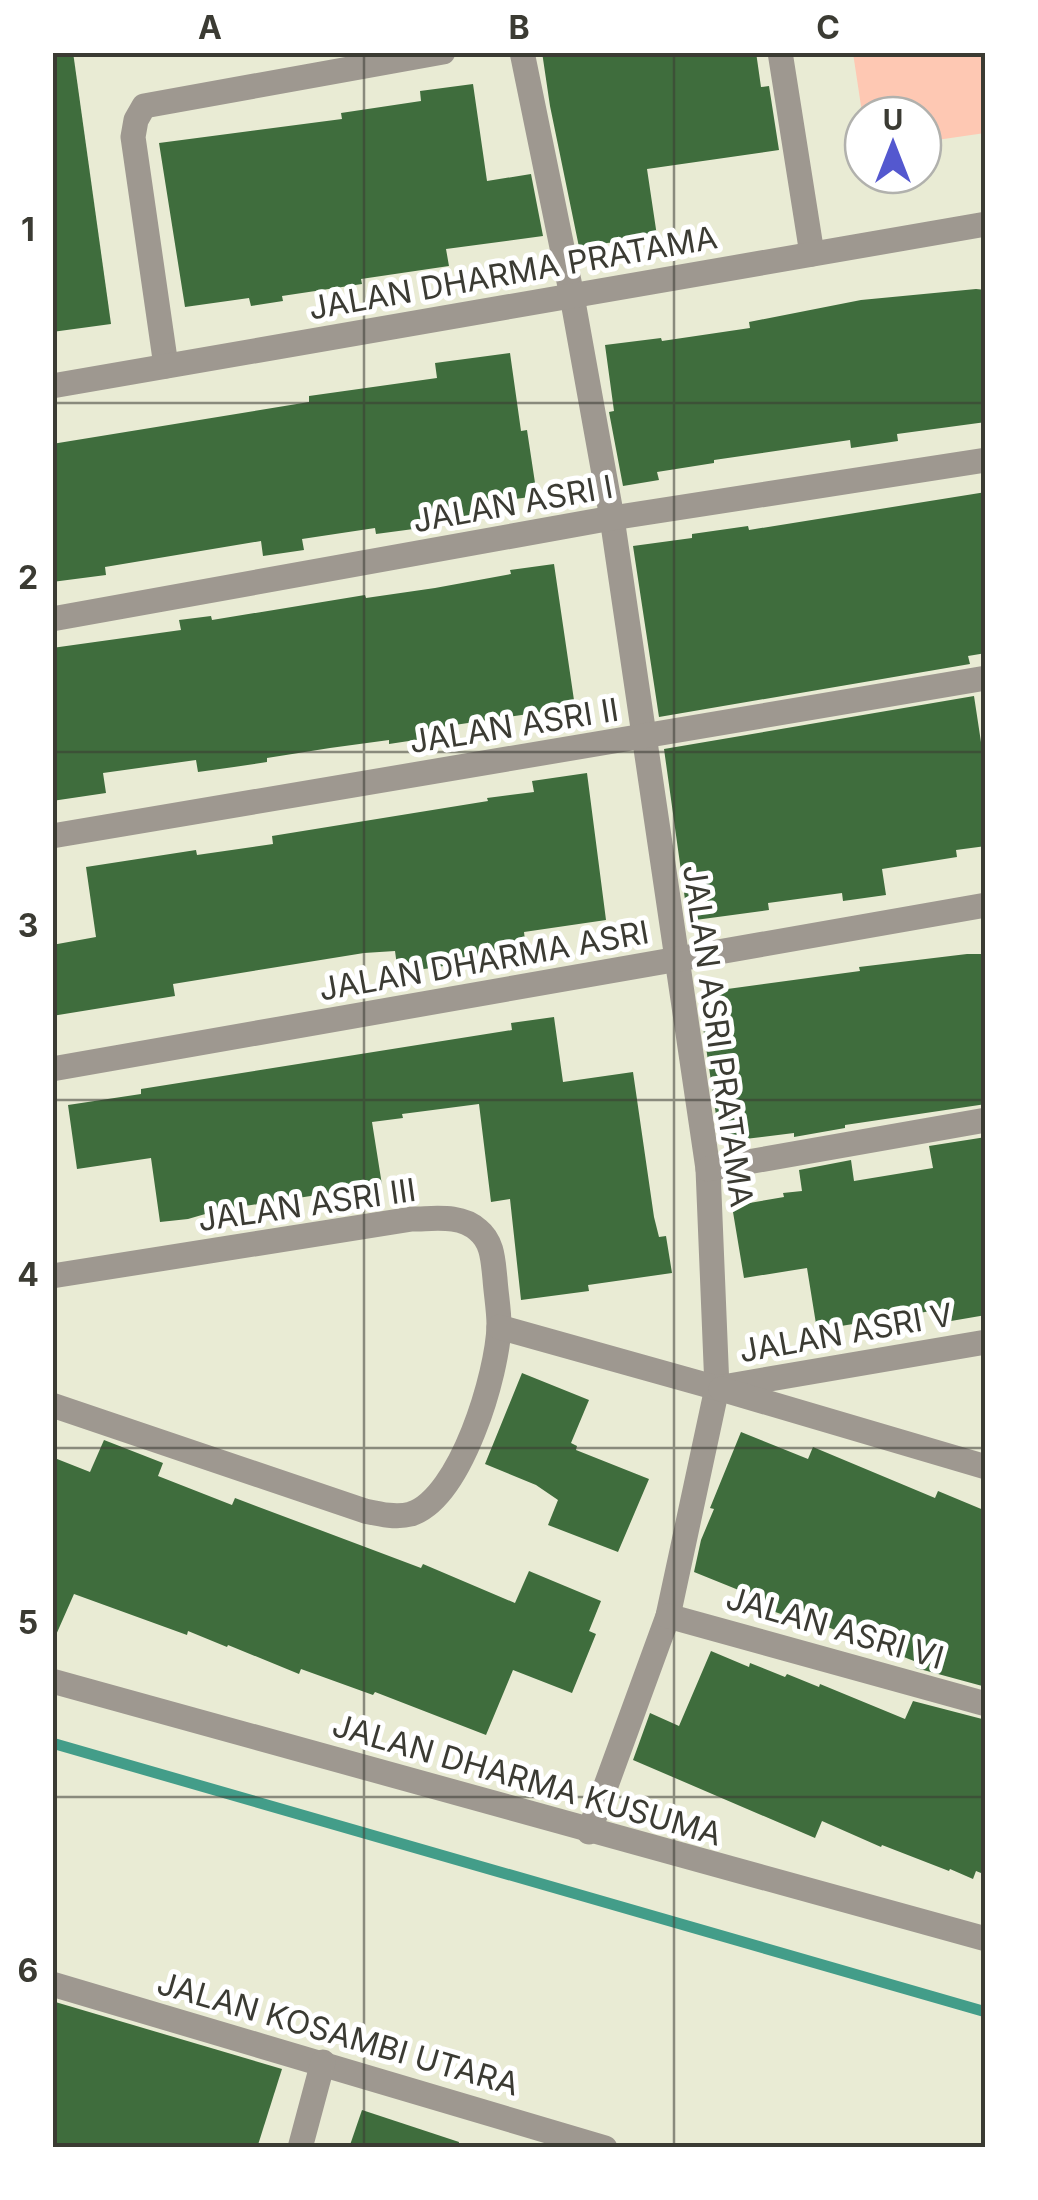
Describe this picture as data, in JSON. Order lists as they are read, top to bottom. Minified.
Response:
{"streets":{"street":["JALAN DHARMA PRATAMA","JALAN ASRI I","JALAN ASRI II","JALAN DHARMA ASRI","JALAN ASRI PRATAMA","JALAN ASRI III","JALAN ASRI V","JALAN ASRI VI","JALAN DHARMA KUSUMA","JALAN KOSAMBI UTARA"]},"crossings":[["JALAN DHARMA PRATAMA","JALAN ASRI PRATAMA"],["JALAN ASRI I","JALAN ASRI PRATAMA"],["JALAN ASRI II","JALAN ASRI PRATAMA"],["JALAN DHARMA ASRI","JALAN ASRI PRATAMA"],["JALAN ASRI PRATAMA","JALAN ASRI V"],["JALAN ASRI PRATAMA","JALAN ASRI VI"],["JALAN ASRI PRATAMA","JALAN DHARMA KUSUMA"],["JALAN ASRI III","JALAN ASRI V"]],"north":"top","grid":{"columns":["A","B","C"],"rows":["1","2","3","4","5","6"]}}
